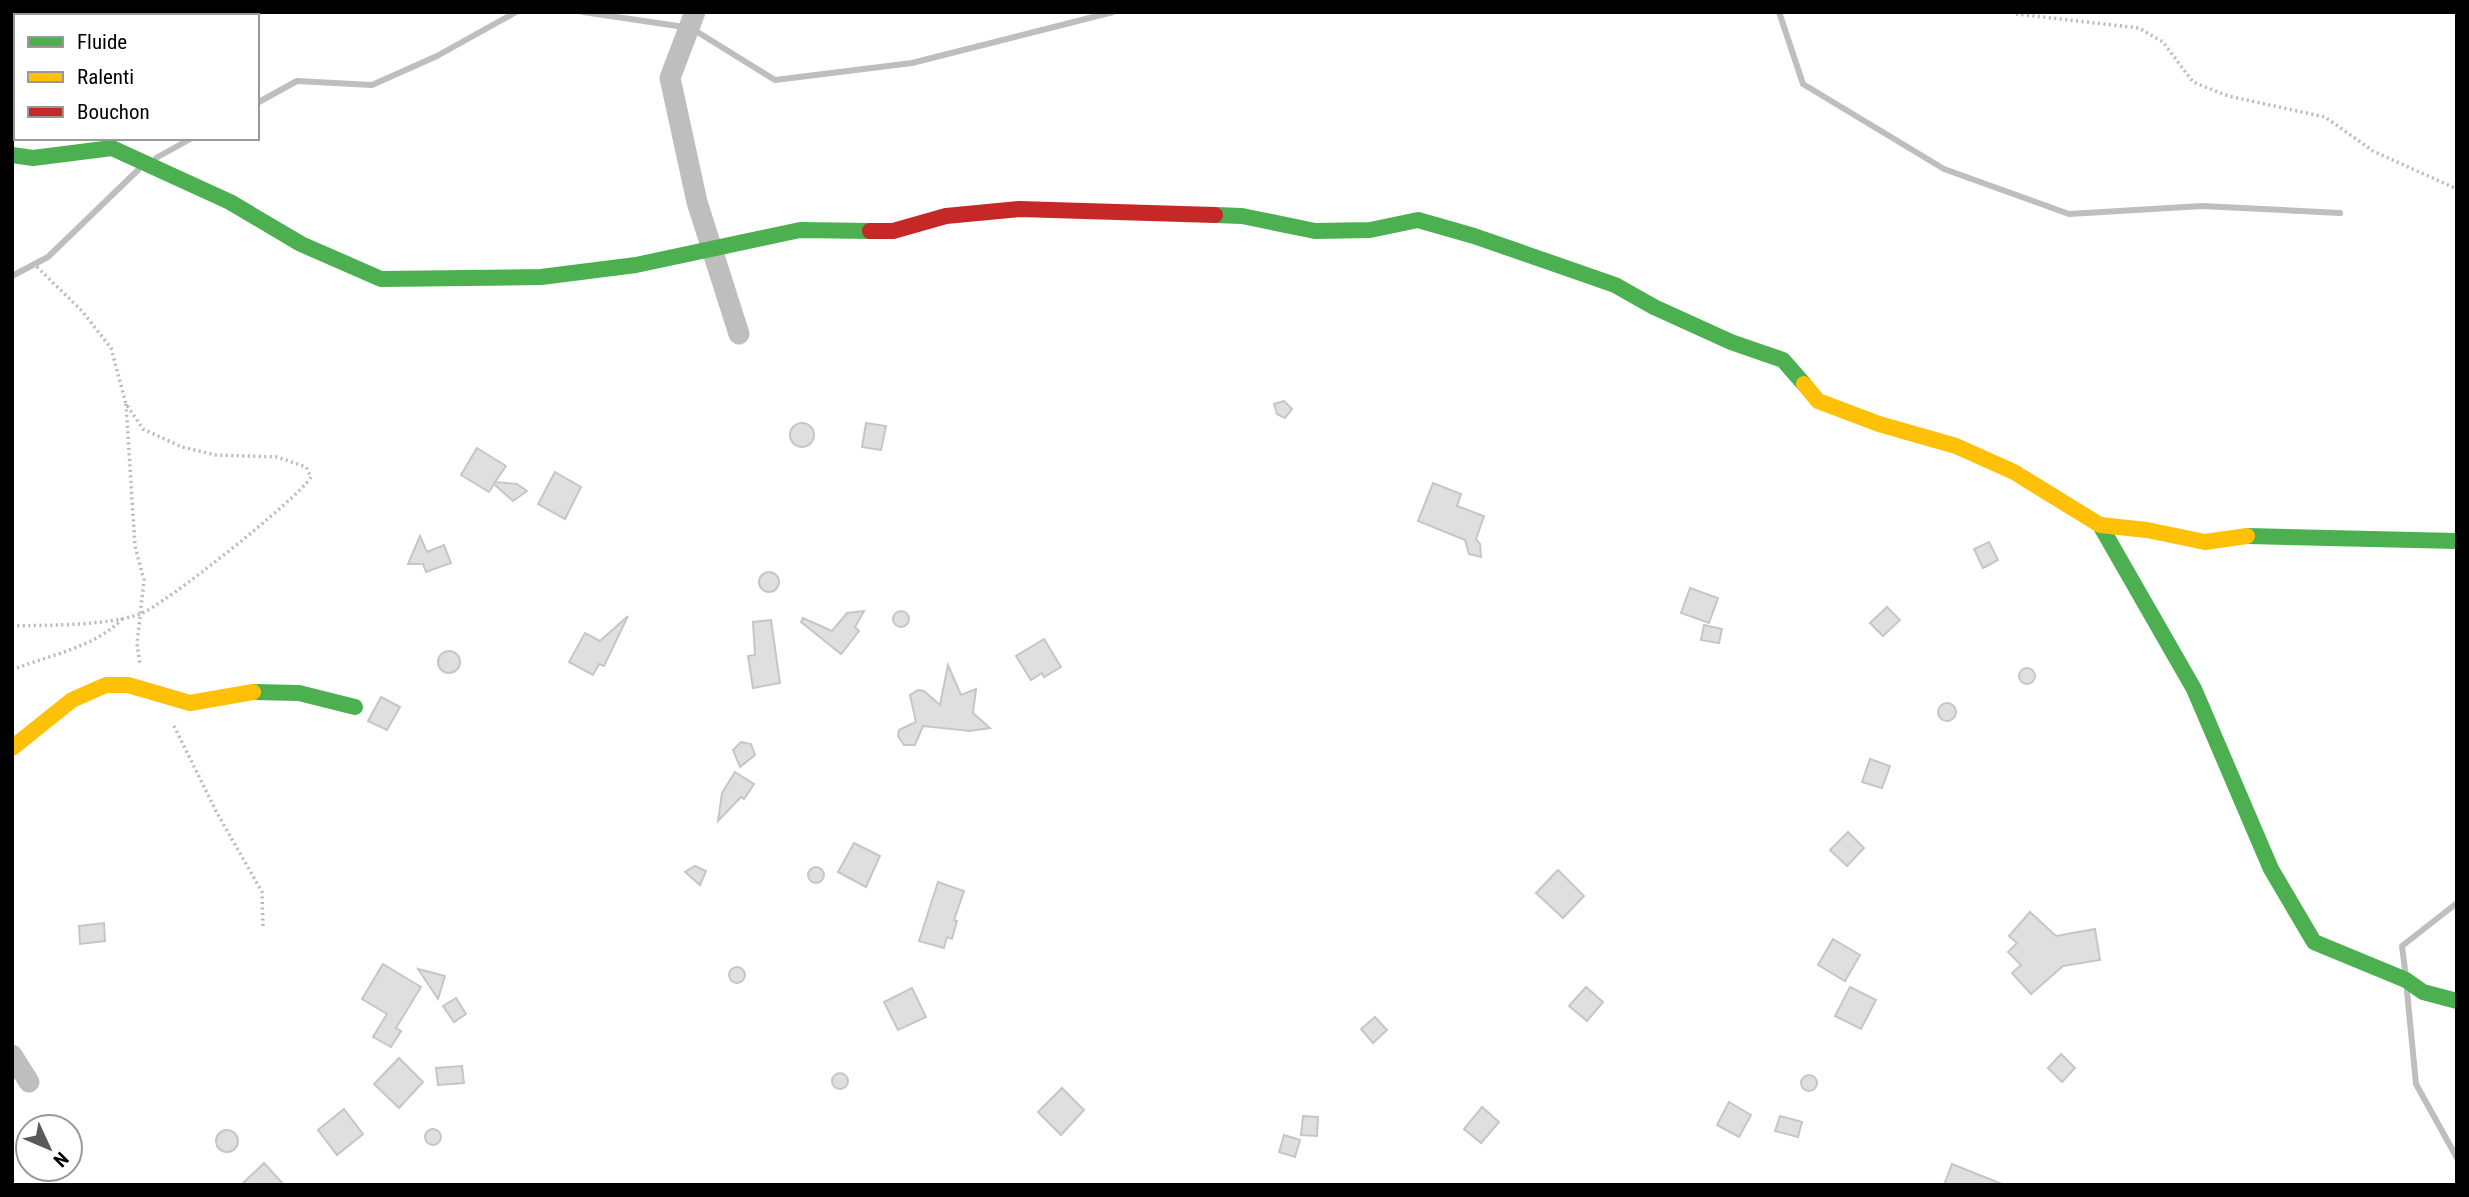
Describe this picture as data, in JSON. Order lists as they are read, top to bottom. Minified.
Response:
{"legend":["Fluide","Ralenti","Bouchon"],"north":"bottom right"}
